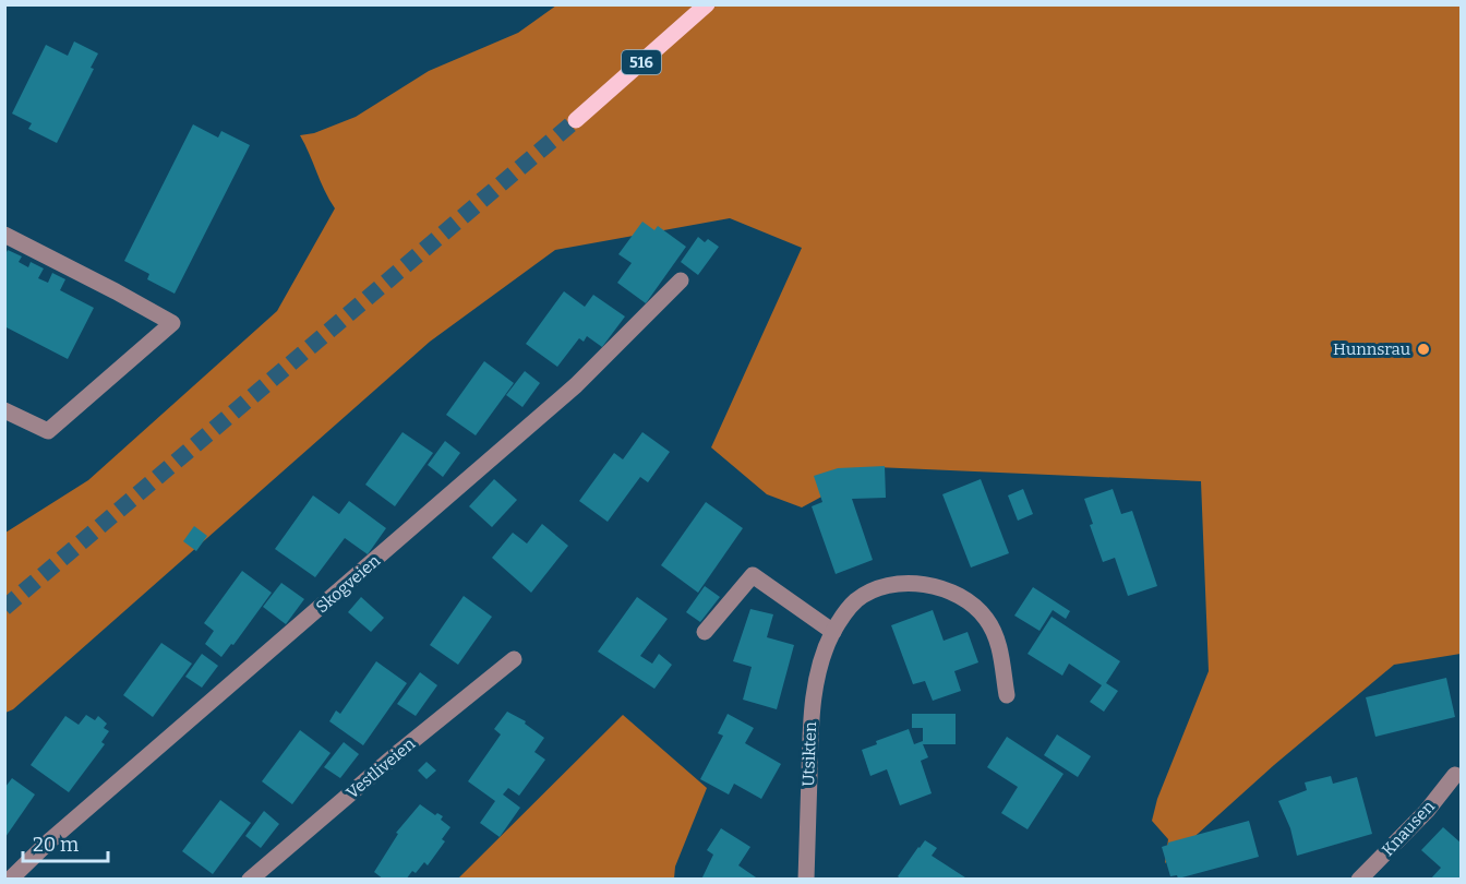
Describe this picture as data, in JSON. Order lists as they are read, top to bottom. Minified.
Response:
{"streets":{"main road":["516"],"street":["Skogveien","Utsikten","Vestliveien","Knausen"]},"places":["Hunnsrau"],"scale_bar":"20 m"}
